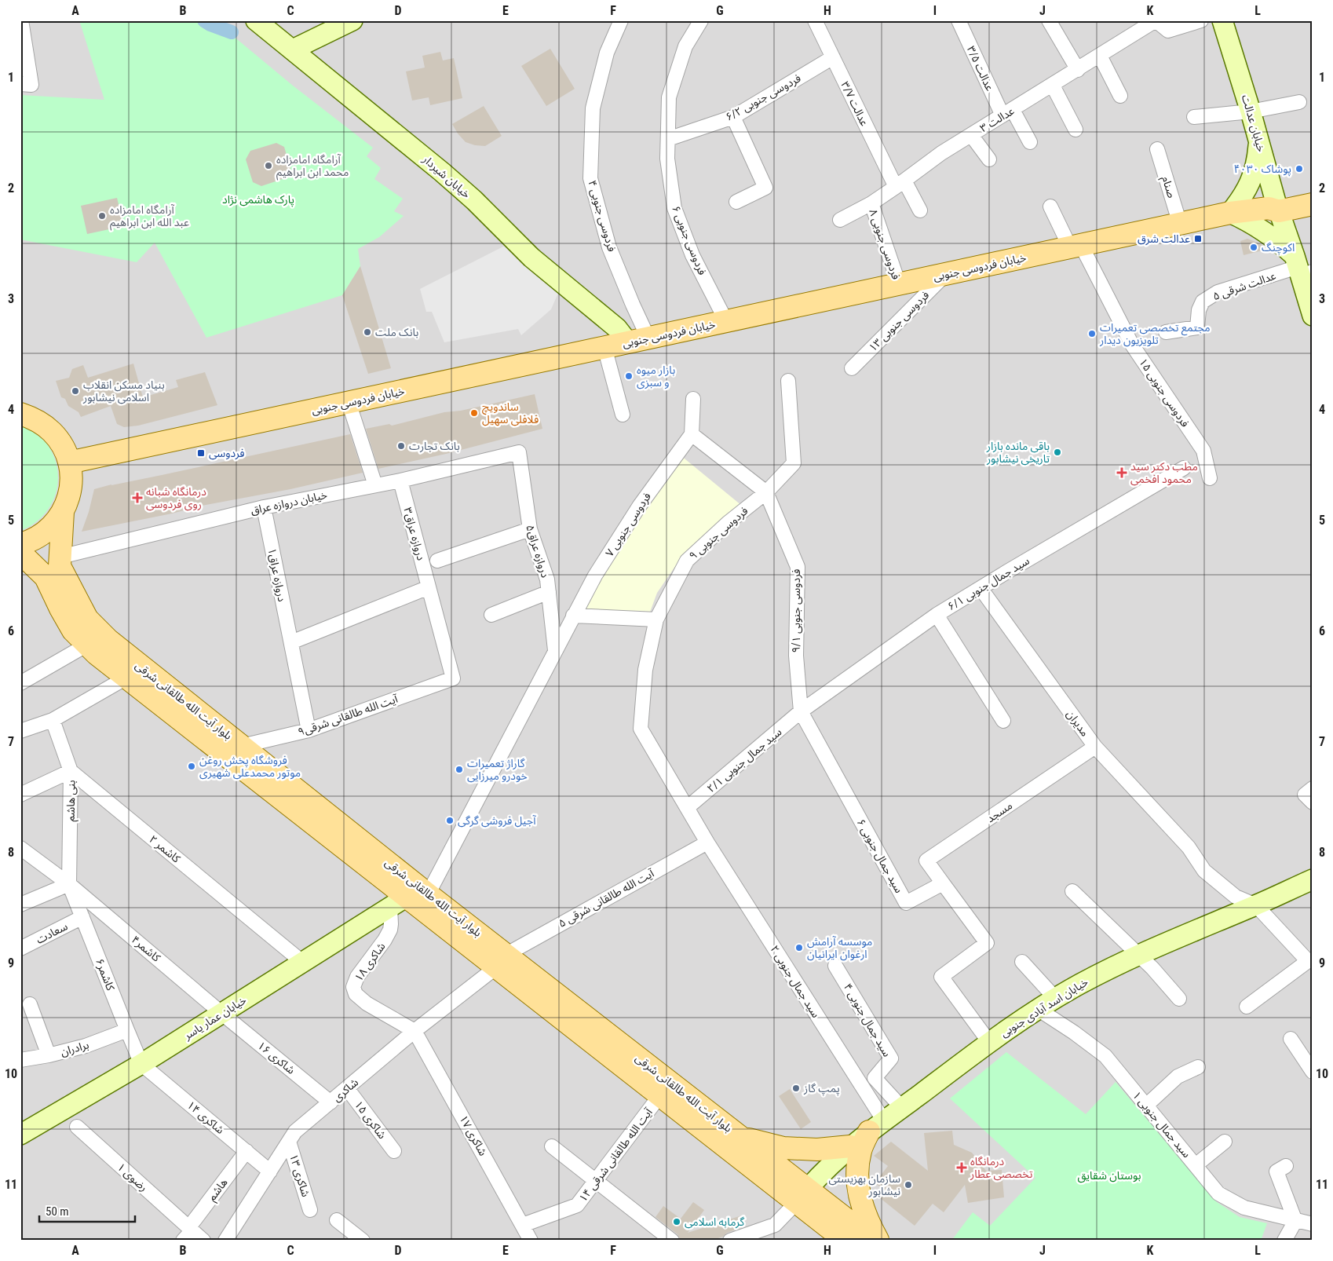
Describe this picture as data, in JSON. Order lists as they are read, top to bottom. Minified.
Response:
{"streets":{"main road":["خیابان عدالت","خیابان شیردار","خیابان فردوسی جنوبی","بلوار آیت الله طالقانی شرقی","خیابان اسد آبادی جنوبی","خیابان عمار یاسر"],"street":["عدالت ۳/۵","فردوسی جنوبی ۶/۲","عدالت ۳/۷","عدالت ۳","صنام","فردوسی جنوبی ۴","فردوسی جنوبی ۶","فردوسی جنوبی ۸","عدالت شرقی ۵","فردوسی جنوبی ۱۳","فردوسی جنوبی ۱۵","خیابان دروازه عراق","فردوسی جنوبی ۷","فردوسی جنوبی ۹","دروازه عراق۳","دروازه عراق۵","دروازه عراق۱","سید جمال جنوبی ۶/۱","فردوسی جنوبی ۹/۱","آیت الله طالقانی شرقی۹","مدیران","سید جمال جنوبی ۲/۱","بنی هاشم","مسجد","کاشمر ۲","سید جمال جنوبی ۶","آیت الله طالقانی شرقی ۵","سعادت","کاشمر۴","شاکری ۱۸","کاشمر۶","سید جمال جنوبی ۲","سید جمال جنوبی ۴","برادران","شاکری ۱۶","شاکری","شاکری ۱۴","شاکری ۱۵","سید جمال جنوبی ۱","شاکری ۱۷","آیت الله طالقانی شرقی ۱۴","شاکری ۱۳","رضوی ۱","هاشم"]},"crossings":[["عدالت ۳/۵","عدالت ۳"],["فردوسی جنوبی ۶/۲","عدالت ۳/۷"],["فردوسی جنوبی ۶/۲","فردوسی جنوبی ۶"],["عدالت ۳/۷","عدالت ۳"],["عدالت ۳","فردوسی جنوبی ۸"],["خیابان عدالت","خیابان فردوسی جنوبی"],["خیابان عدالت","عدالت شرقی ۵"],["خیابان شیردار","خیابان فردوسی جنوبی"],["صنام","خیابان فردوسی جنوبی"],["فردوسی جنوبی ۴","خیابان فردوسی جنوبی"],["فردوسی جنوبی ۶","خیابان فردوسی جنوبی"],["فردوسی جنوبی ۸","خیابان فردوسی جنوبی"],["خیابان فردوسی جنوبی","فردوسی جنوبی ۱۳"],["خیابان فردوسی جنوبی","فردوسی جنوبی ۱۵"],["خیابان دروازه عراق","دروازه عراق۳"],["خیابان دروازه عراق","دروازه عراق۵"],["خیابان دروازه عراق","دروازه عراق۱"],["خیابان دروازه عراق","بلوار آیت الله طالقانی شرقی"],["فردوسی جنوبی ۷","دروازه عراق۵"],["فردوسی جنوبی ۷","بلوار آیت الله طالقانی شرقی"],["فردوسی جنوبی ۹","فردوسی جنوبی ۹/۱"],["فردوسی جنوبی ۹","سید جمال جنوبی ۲/۱"],["فردوسی جنوبی ۹","آیت الله طالقانی شرقی ۵"],["فردوسی جنوبی ۹","سید جمال جنوبی ۲"],["دروازه عراق۳","آیت الله طالقانی شرقی۹"],["دروازه عراق۱","آیت الله طالقانی شرقی۹"],["سید جمال جنوبی ۶/۱","فردوسی جنوبی ۹/۱"],["سید جمال جنوبی ۶/۱","مدیران"],["سید جمال جنوبی ۶/۱","سید جمال جنوبی ۲/۱"],["سید جمال جنوبی ۶/۱","سید جمال جنوبی ۶"],["فردوسی جنوبی ۹/۱","سید جمال جنوبی ۲/۱"],["فردوسی جنوبی ۹/۱","سید جمال جنوبی ۶"],["بلوار آیت الله طالقانی شرقی","آیت الله طالقانی شرقی۹"],["بلوار آیت الله طالقانی شرقی","آیت الله طالقانی شرقی ۵"],["بلوار آیت الله طالقانی شرقی","شاکری ۱۸"],["بلوار آیت الله طالقانی شرقی","خیابان اسد آبادی جنوبی"],["بلوار آیت الله طالقانی شرقی","خیابان عمار یاسر"],["بلوار آیت الله طالقانی شرقی","شاکری"],["بلوار آیت الله طالقانی شرقی","آیت الله طالقانی شرقی ۱۴"],["مدیران","مسجد"],["مدیران","خیابان اسد آبادی جنوبی"],["سید جمال جنوبی ۲/۱","سید جمال جنوبی ۶"],["بنی هاشم","کاشمر ۲"],["بنی هاشم","کاشمر۴"],["بنی هاشم","کاشمر۶"],["مسجد","سید جمال جنوبی ۶"],["کاشمر ۲","خیابان عمار یاسر"],["آیت الله طالقانی شرقی ۵","سید جمال جنوبی ۲"],["آیت الله طالقانی شرقی ۵","شاکری"],["سعادت","کاشمر۶"],["کاشمر۴","کاشمر۶"],["کاشمر۴","خیابان عمار یاسر"],["کاشمر۴","شاکری ۱۶"],["شاکری ۱۸","خیابان عمار یاسر"],["شاکری ۱۸","شاکری"],["شاکری ۱۸","شاکری ۱۷"],["کاشمر۶","خیابان عمار یاسر"],["کاشمر۶","برادران"],["کاشمر۶","شاکری ۱۴"],["سید جمال جنوبی ۲","خیابان اسد آبادی جنوبی"],["خیابان اسد آبادی جنوبی","سید جمال جنوبی ۴"],["خیابان اسد آبادی جنوبی","سید جمال جنوبی ۱"],["خیابان عمار یاسر","شاکری ۱۶"],["خیابان عمار یاسر","شاکری ۱۴"],["شاکری ۱۶","شاکری"],["شاکری","شاکری ۱۴"],["شاکری","شاکری ۱۵"],["شاکری","شاکری ۱۷"],["شاکری","شاکری ۱۳"],["شاکری ۱۴","هاشم"],["شاکری ۱۷","آیت الله طالقانی شرقی ۱۴"],["رضوی ۱","هاشم"]],"parks":["پارک هاشمی نژاد","بوستان شقایق"],"places":{"other":["آرامگاه امامزاده محمد ابن ابراهیم","پوشاک ۴۰۳۰","آرامگاه امامزاده عبد الله ابن ابراهیم","اکوچنگ","بانک ملت","مجتمع تخصصی تعمیرات تلویزیون دیدار","بازار میوه و سبزی","بنیاد مسکن انقلاب اسلامی نیشابور","ساندویچ فلافلی سهیل","بانک تجارت","باقی مانده بازار تاریخی نیشابور","فروشگاه پخش روغن موتور محمدعلی شهیری","گاراژ تعمیرات خودرو میرزایی","آجیل فروشی گرگی","موسسه آرامش ارغوان ایرانیان","پمپ گاز","سازمان بهزیستی نیشابور","گرمابه اسلامی"],"transit":["عدالت شرق","فردوسی"],"health":["مطب دکتر سید محمود افخمی","درمانگاه شبانه روی فردوسی","درمانگاه تخصصی عطار"]},"scale_bar":"50 m","grid":{"columns":["A","B","C","D","E","F","G","H","I","J","K","L"],"rows":["1","2","3","4","5","6","7","8","9","10","11"]}}
